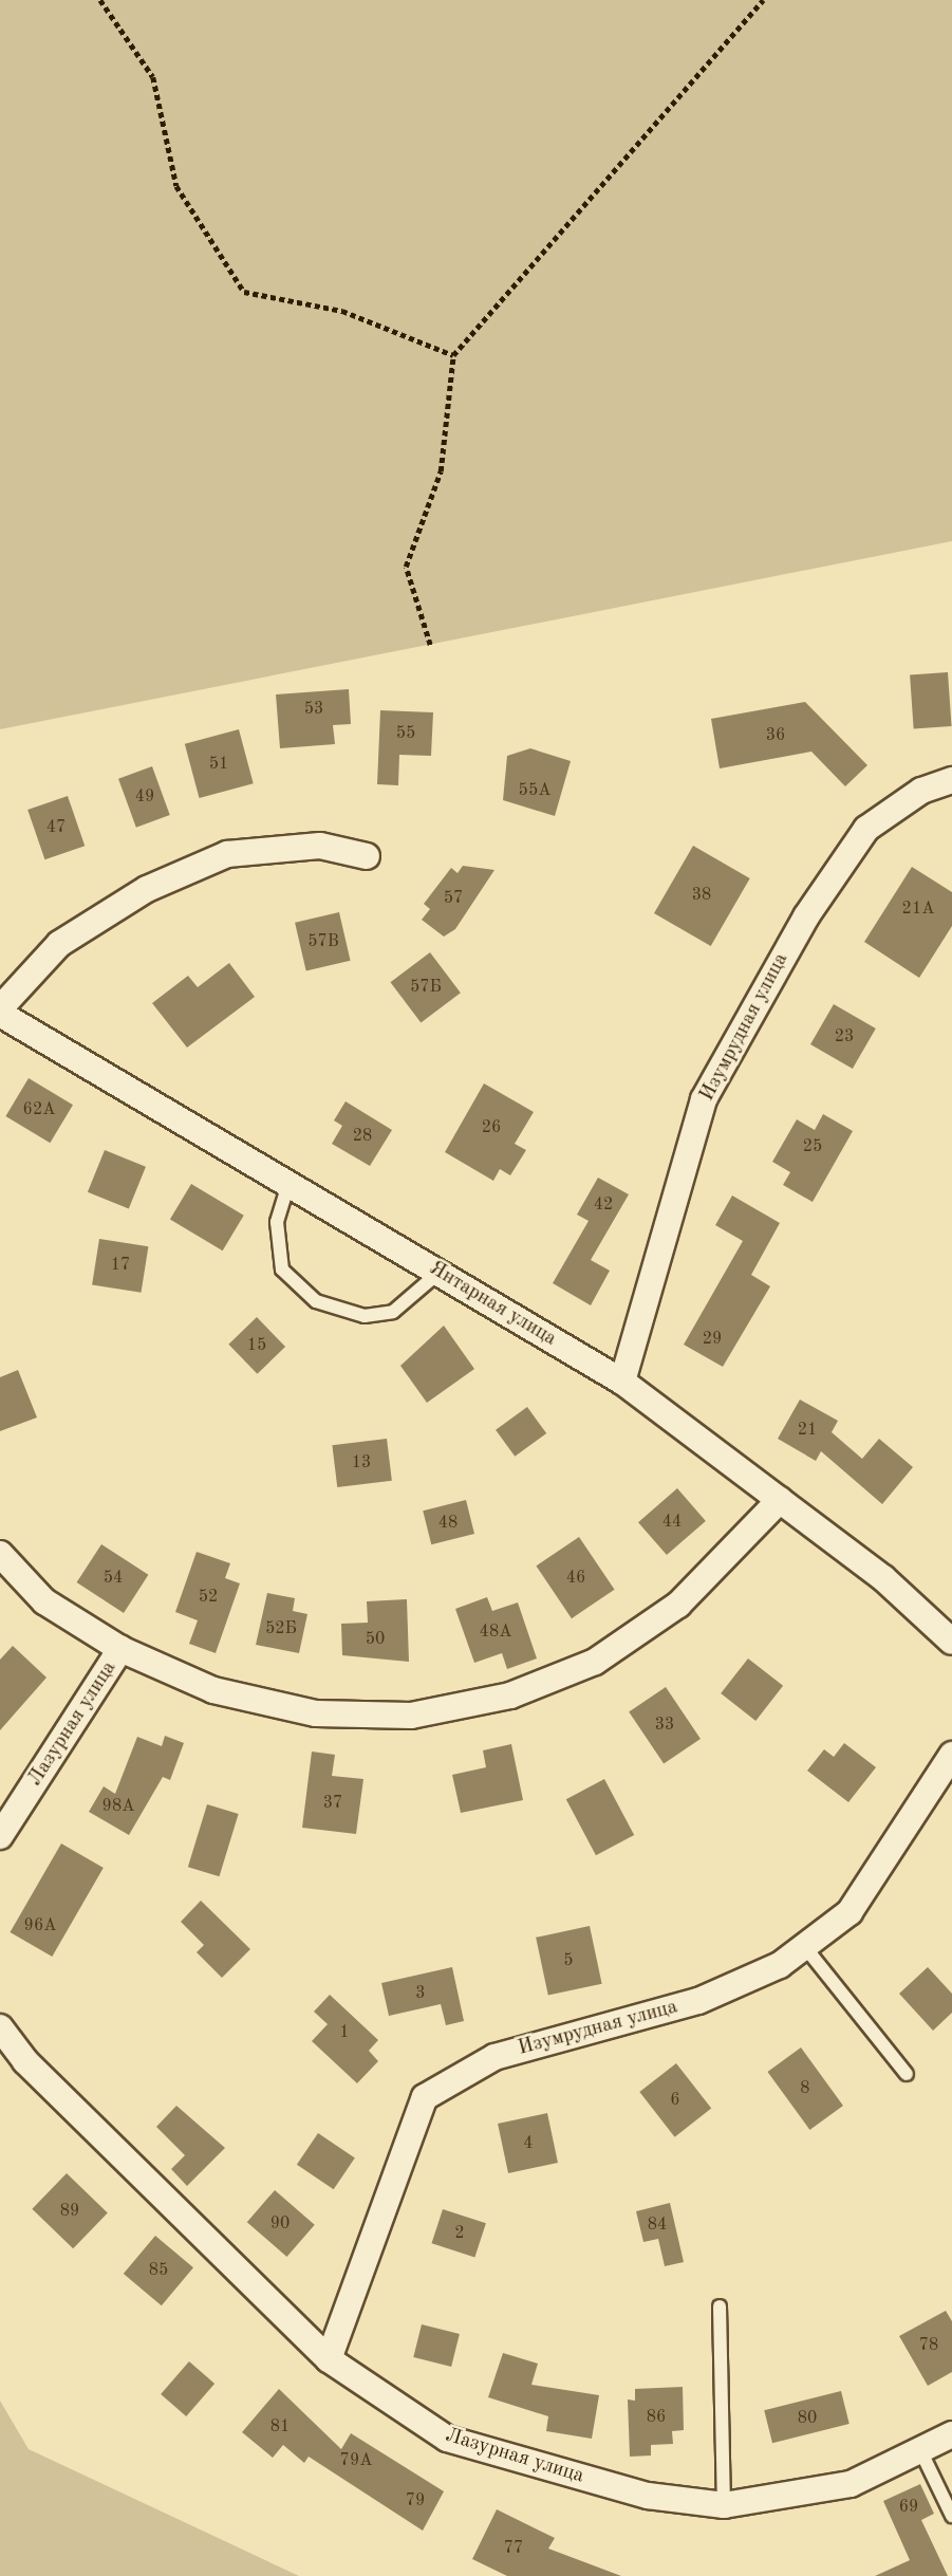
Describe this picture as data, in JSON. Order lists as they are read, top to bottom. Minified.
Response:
{"streets":{"street":["Изумрудная улица","Янтарная улица","Лазурная улица"]},"crossings":[["Изумрудная улица","Янтарная улица"],["Изумрудная улица","Лазурная улица"]],"house_numbers":["53","55","36","51","55А","49","47","38","57","21А","57В","57Б","23","62А","26","28","25","42","17","29","15","21","13","44","48","54","46","52","52Б","48А","50","33","37","98А","96А","5","3","1","8","6","4","89","90","84","2","85","78","86","80","81","79А","79","69","77"]}
